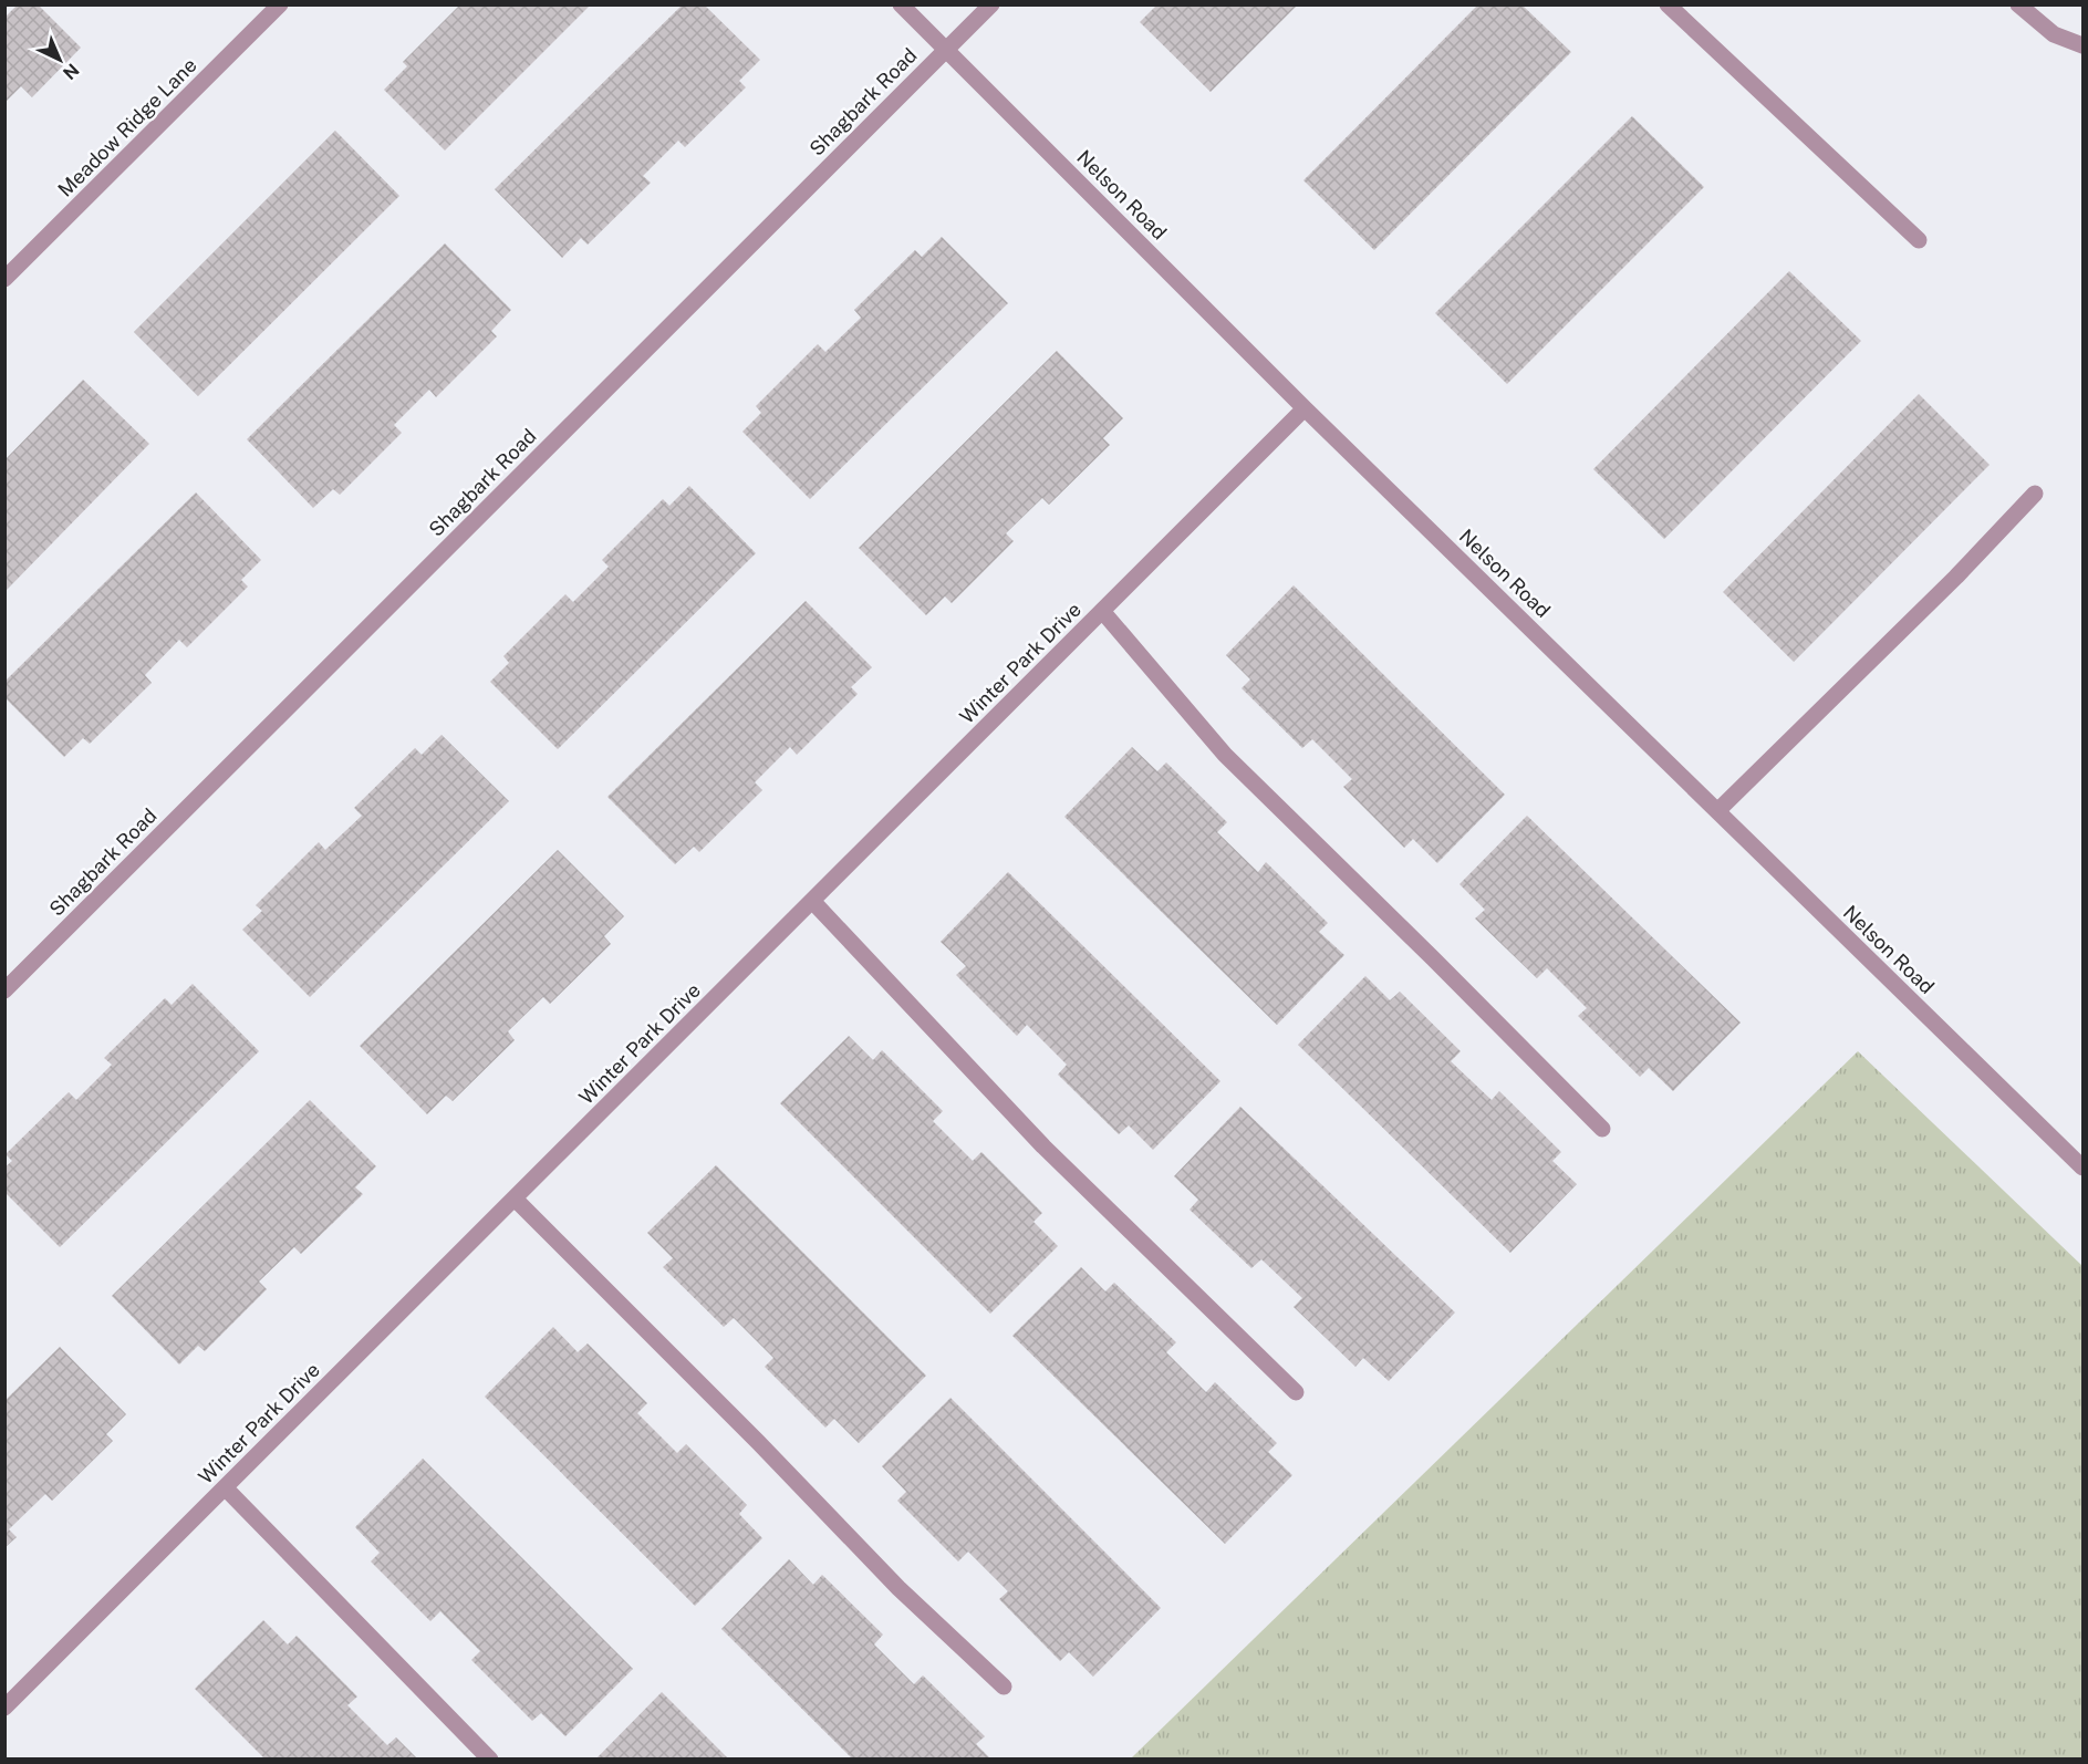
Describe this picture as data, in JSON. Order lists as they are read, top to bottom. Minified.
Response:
{"streets":{"street":["Shagbark Road","Meadow Ridge Lane","Nelson Road","Winter Park Drive"]},"crossings":[["Shagbark Road","Nelson Road"],["Nelson Road","Winter Park Drive"]],"north":"bottom right"}
